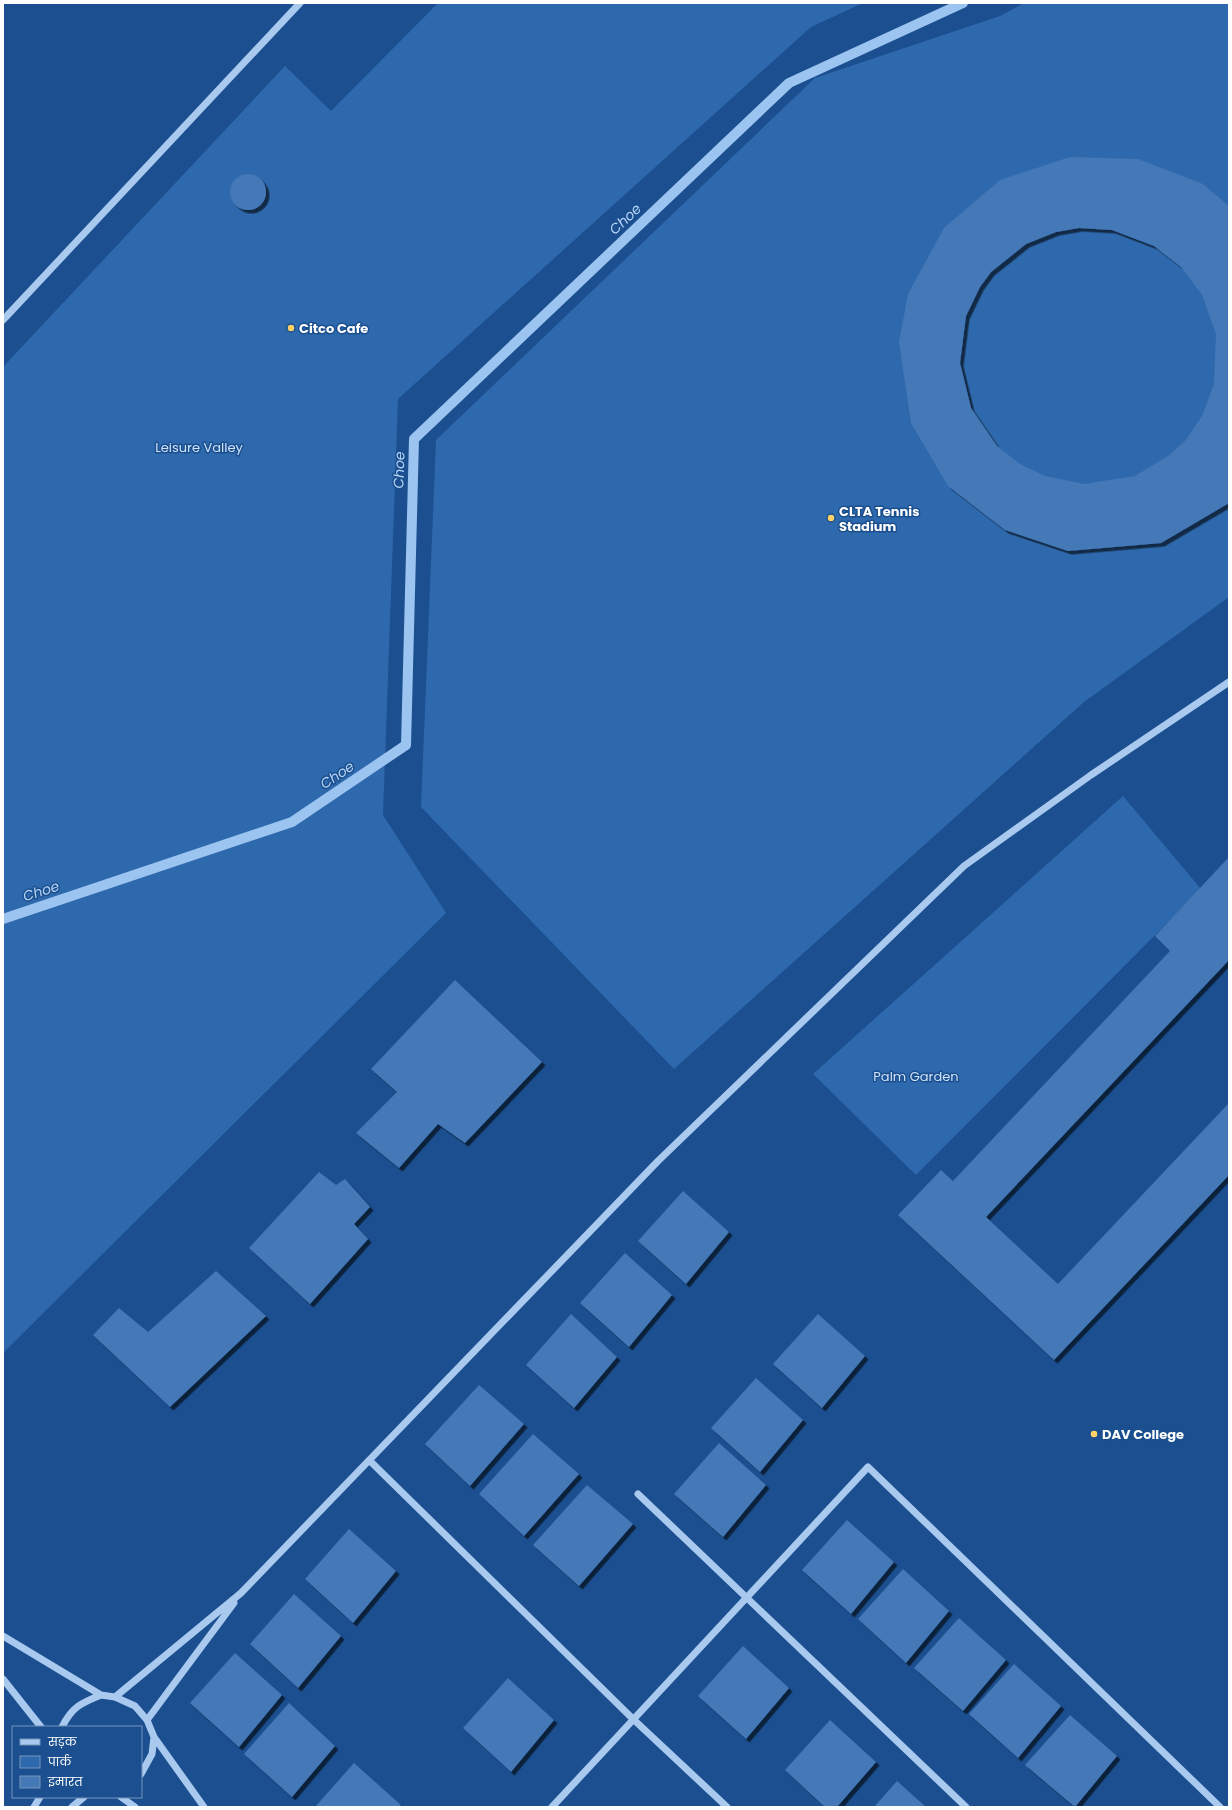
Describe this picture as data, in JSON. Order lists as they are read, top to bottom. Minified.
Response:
{"water":["Choe"],"parks":["Leisure Valley","Palm Garden"],"places":["Citco Cafe","CLTA Tennis Stadium","DAV College"],"legend":["सड़क","पार्क","इमारत"]}
